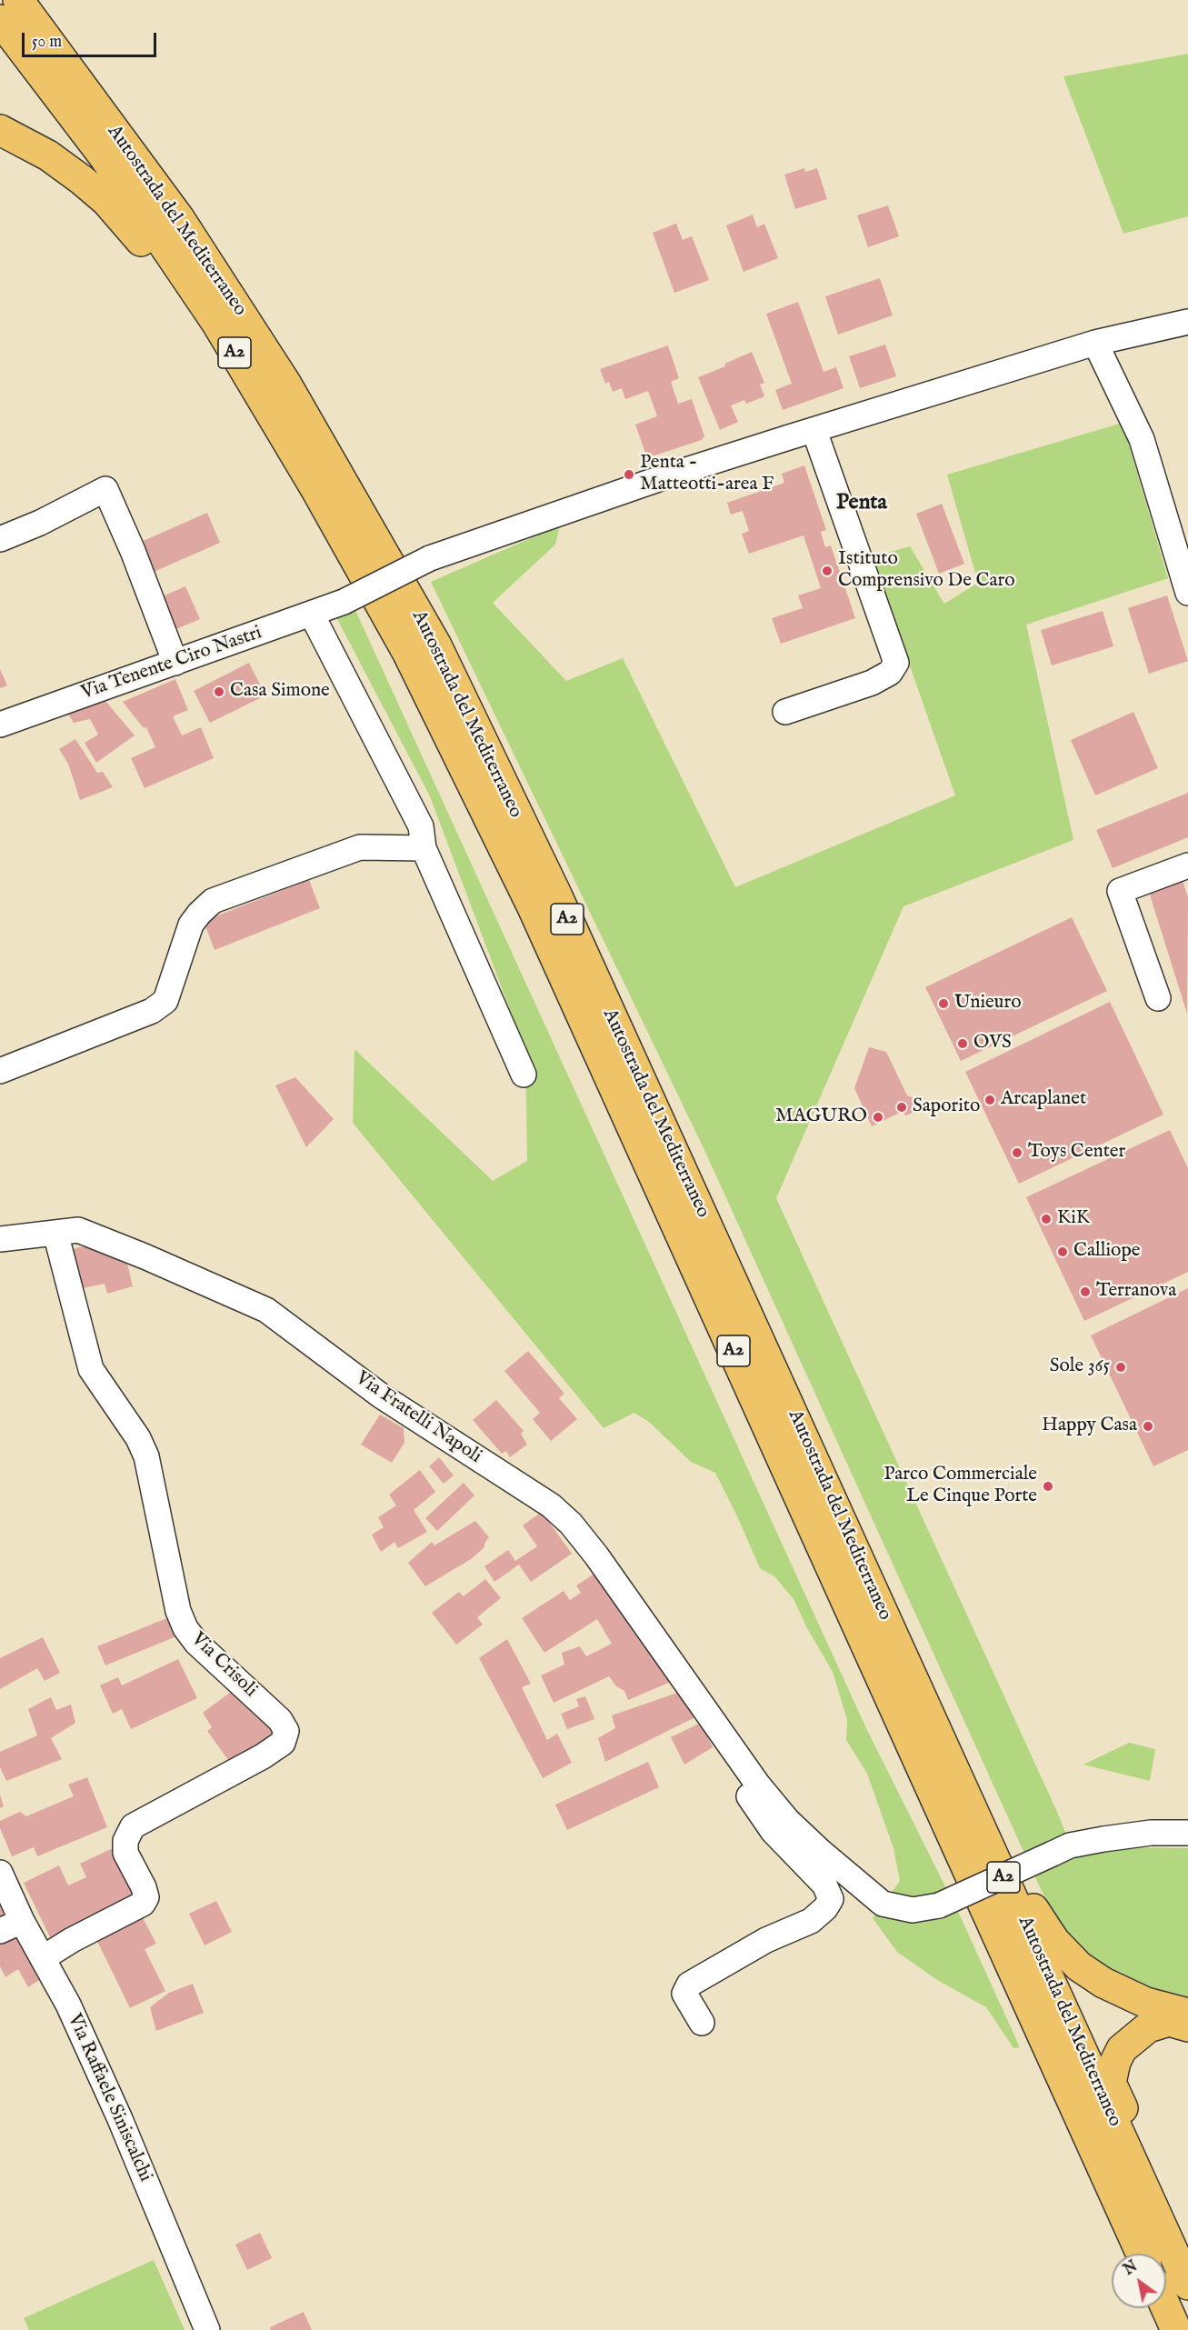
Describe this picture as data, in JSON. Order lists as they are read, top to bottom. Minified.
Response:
{"streets":{"highway":["Autostrada del Mediterraneo","A2"],"street":["Via Tenente Ciro Nastri","Via Fratelli Napoli","Via Crisoli","Via Raffaele Siniscalchi"]},"crossings":[["Via Fratelli Napoli","Via Crisoli"],["Via Crisoli","Via Raffaele Siniscalchi"]],"districts":["Penta"],"places":["Penta - Matteotti-area F","Istituto Comprensivo De Caro","Casa Simone","Unieuro","OVS","Arcaplanet","Saporito","MAGURO","Toys Center","KiK","Calliope","Terranova","Sole 365","Happy Casa","Parco Commerciale Le Cinque Porte"],"scale_bar":"50 m","north":"top left"}
